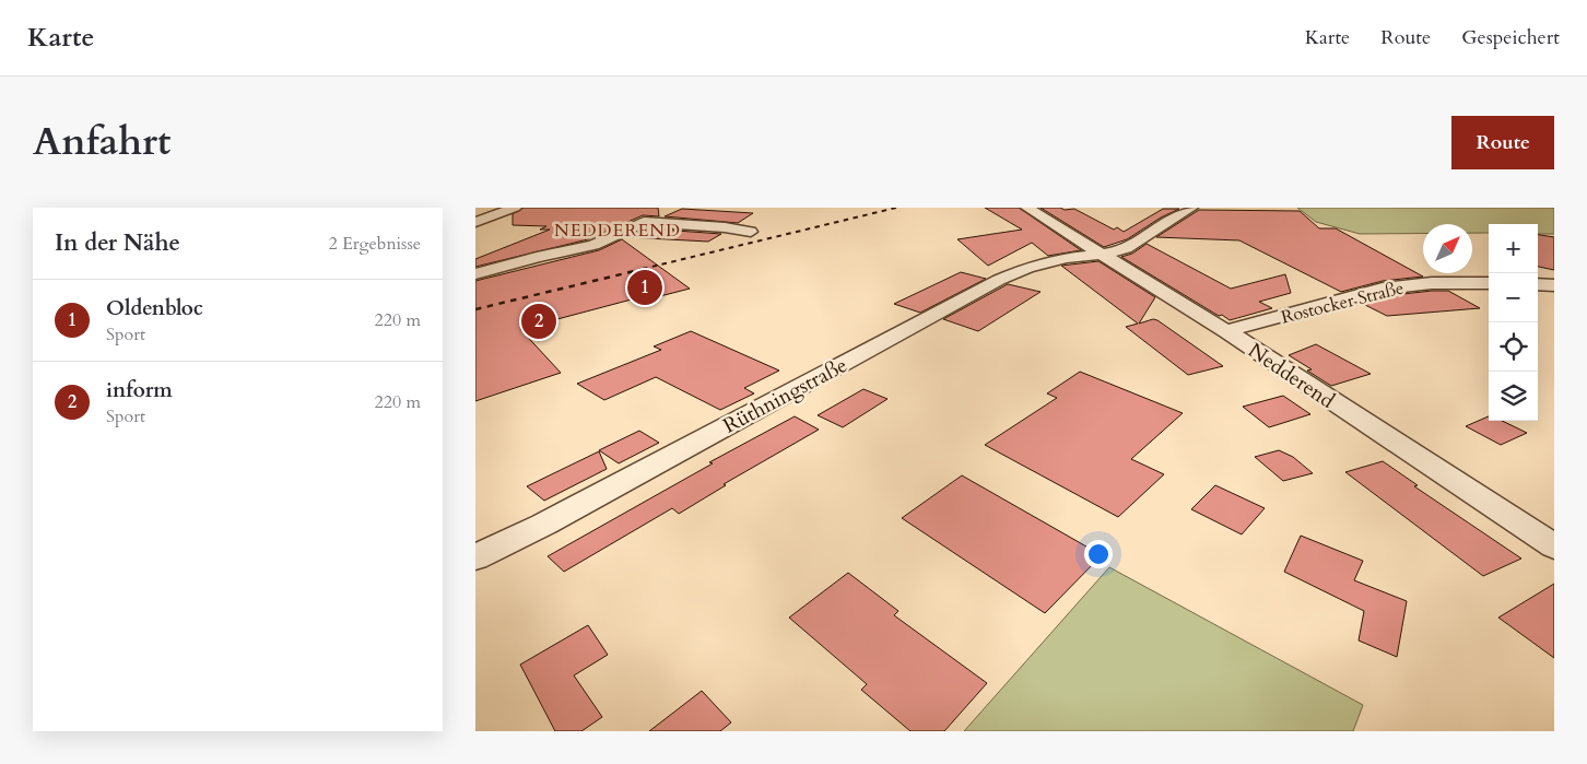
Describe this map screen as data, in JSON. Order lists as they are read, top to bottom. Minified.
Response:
{"streets":{"street":["Rostocker Straße","Nedderend","Rüthningstraße"]},"crossings":[["Rostocker Straße","Nedderend"],["Nedderend","Rüthningstraße"]],"districts":["NEDDEREND"],"north":"top right","page":{"header":"Karte","nav":["Karte","Route","Gespeichert"],"title":"Anfahrt","buttons":"Route","heading":["In der Nähe","2 Ergebnisse"],"map_buttons":["+","−"],"pins":["1","2"],"list":[{"mark":"1","name":"Oldenbloc","note":"Sport","value":"220 m"},{"mark":"2","name":"inform","note":"Sport","value":"220 m"}]}}
